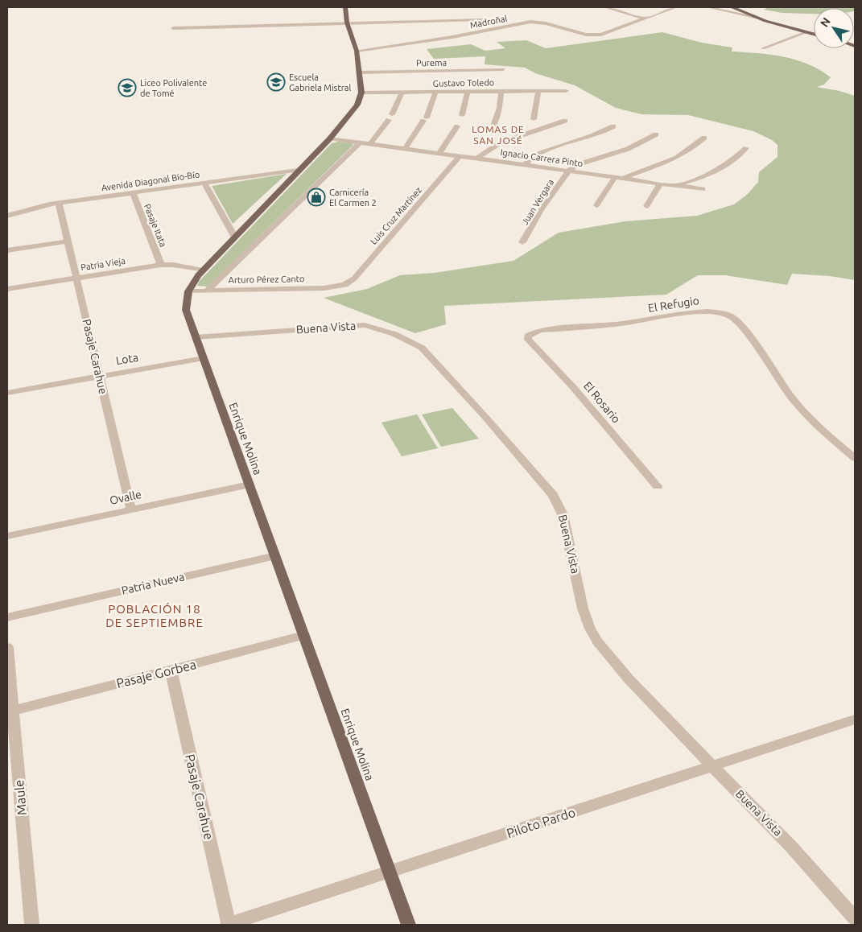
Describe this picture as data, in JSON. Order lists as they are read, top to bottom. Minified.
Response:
{"streets":{"main road":["Enrique Molina"],"street":["Madroñal","Purema","Gustavo Toledo","Ignacio Carrera Pinto","Avenida Diagonal Bío-Bío","Juan Vergara","Luis Cruz Martínez","Pasaje Itata","Patria Vieja","Arturo Pérez Canto","El Refugio","Buena Vista","Pasaje Carahue","Lota","El Rosario","Ovalle","Patria Nueva","Pasaje Gorbea","Maule","Piloto Pardo"]},"crossings":[["Madroñal","Enrique Molina"],["Purema","Enrique Molina"],["Gustavo Toledo","Enrique Molina"],["Ignacio Carrera Pinto","Juan Vergara"],["Ignacio Carrera Pinto","Luis Cruz Martínez"],["Ignacio Carrera Pinto","Enrique Molina"],["Avenida Diagonal Bío-Bío","Pasaje Itata"],["Avenida Diagonal Bío-Bío","Pasaje Carahue"],["Avenida Diagonal Bío-Bío","Enrique Molina"],["Luis Cruz Martínez","Arturo Pérez Canto"],["Pasaje Itata","Patria Vieja"],["Patria Vieja","Pasaje Carahue"],["Patria Vieja","Enrique Molina"],["Arturo Pérez Canto","Enrique Molina"],["El Refugio","El Rosario"],["Buena Vista","Enrique Molina"],["Buena Vista","Piloto Pardo"],["Pasaje Carahue","Lota"],["Pasaje Carahue","Ovalle"],["Pasaje Carahue","Pasaje Gorbea"],["Pasaje Carahue","Piloto Pardo"],["Lota","Enrique Molina"],["Enrique Molina","Ovalle"],["Enrique Molina","Patria Nueva"],["Enrique Molina","Pasaje Gorbea"],["Enrique Molina","Piloto Pardo"],["Pasaje Gorbea","Maule"]],"districts":["LOMAS DE SAN JOSÉ","POBLACIÓN 18 DE SEPTIEMBRE"],"places":{"school or university":["Escuela Gabriela Mistral","Liceo Polivalente de Tomé"],"shop":["Carnicería El Carmen 2"]},"north":"top left"}
